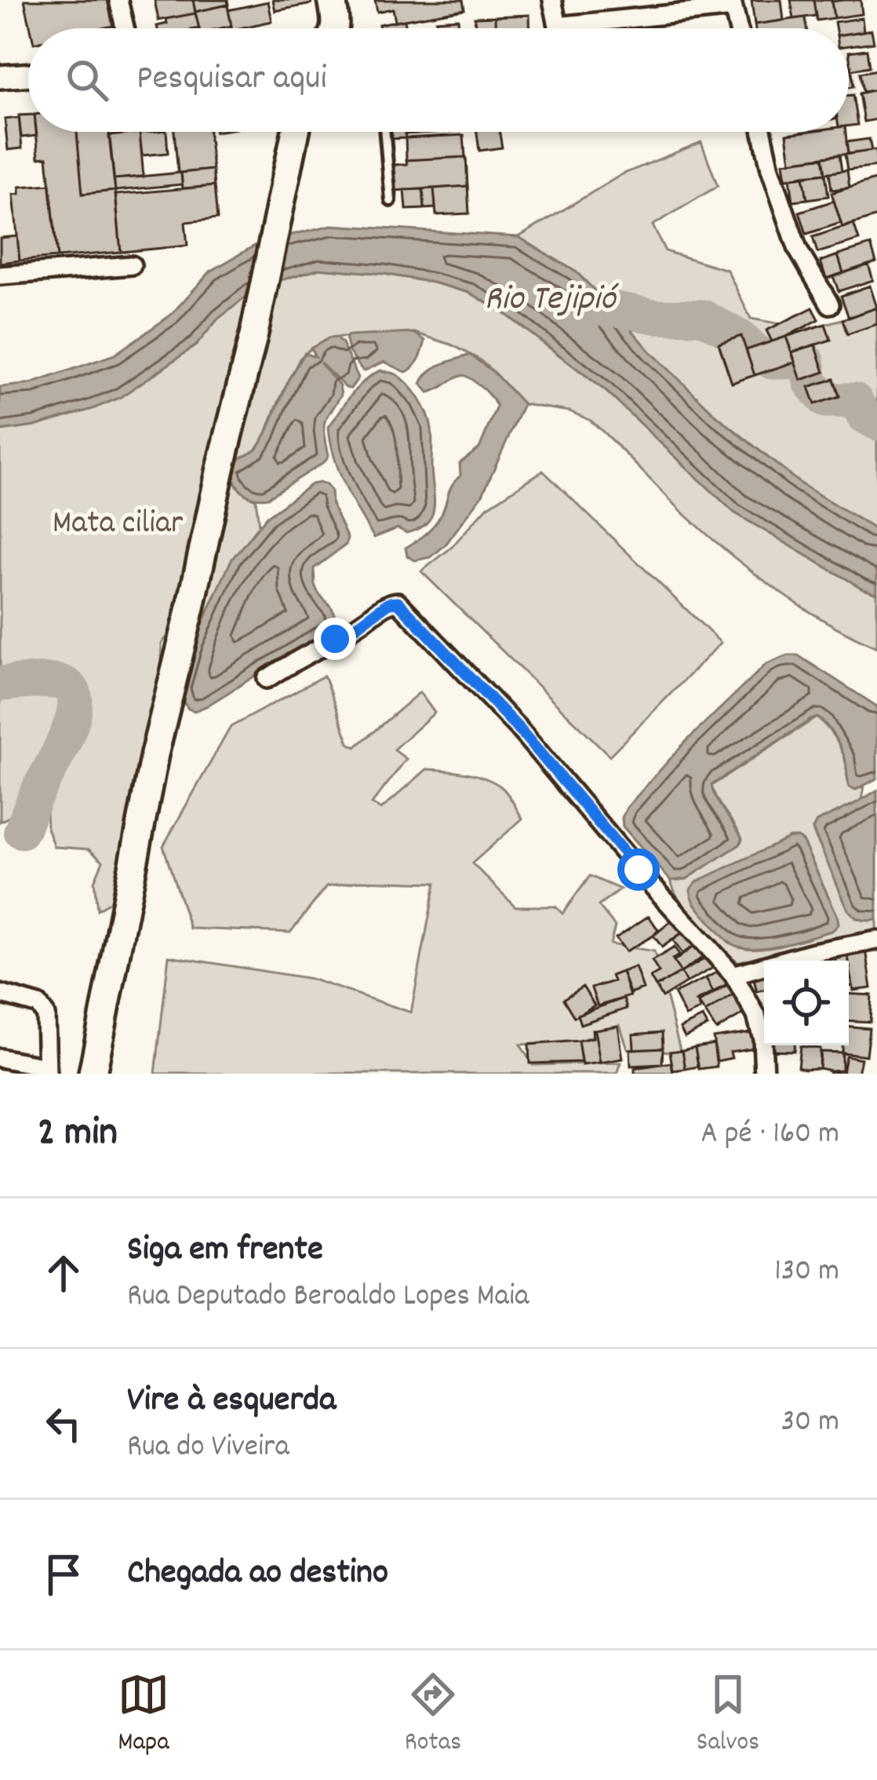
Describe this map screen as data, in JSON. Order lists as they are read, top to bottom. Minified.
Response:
{"water":["Rio Tejipió"],"parks":["Mata ciliar"],"page":{"search":"Pesquisar aqui","heading":["2 min","A pé · 160 m"],"list":[["Siga em frente","Rua Deputado Beroaldo Lopes Maia","130 m"],["Vire à esquerda","Rua do Viveira","30 m"],"Chegada ao destino"],"nav":["Mapa","Rotas","Salvos"]}}
